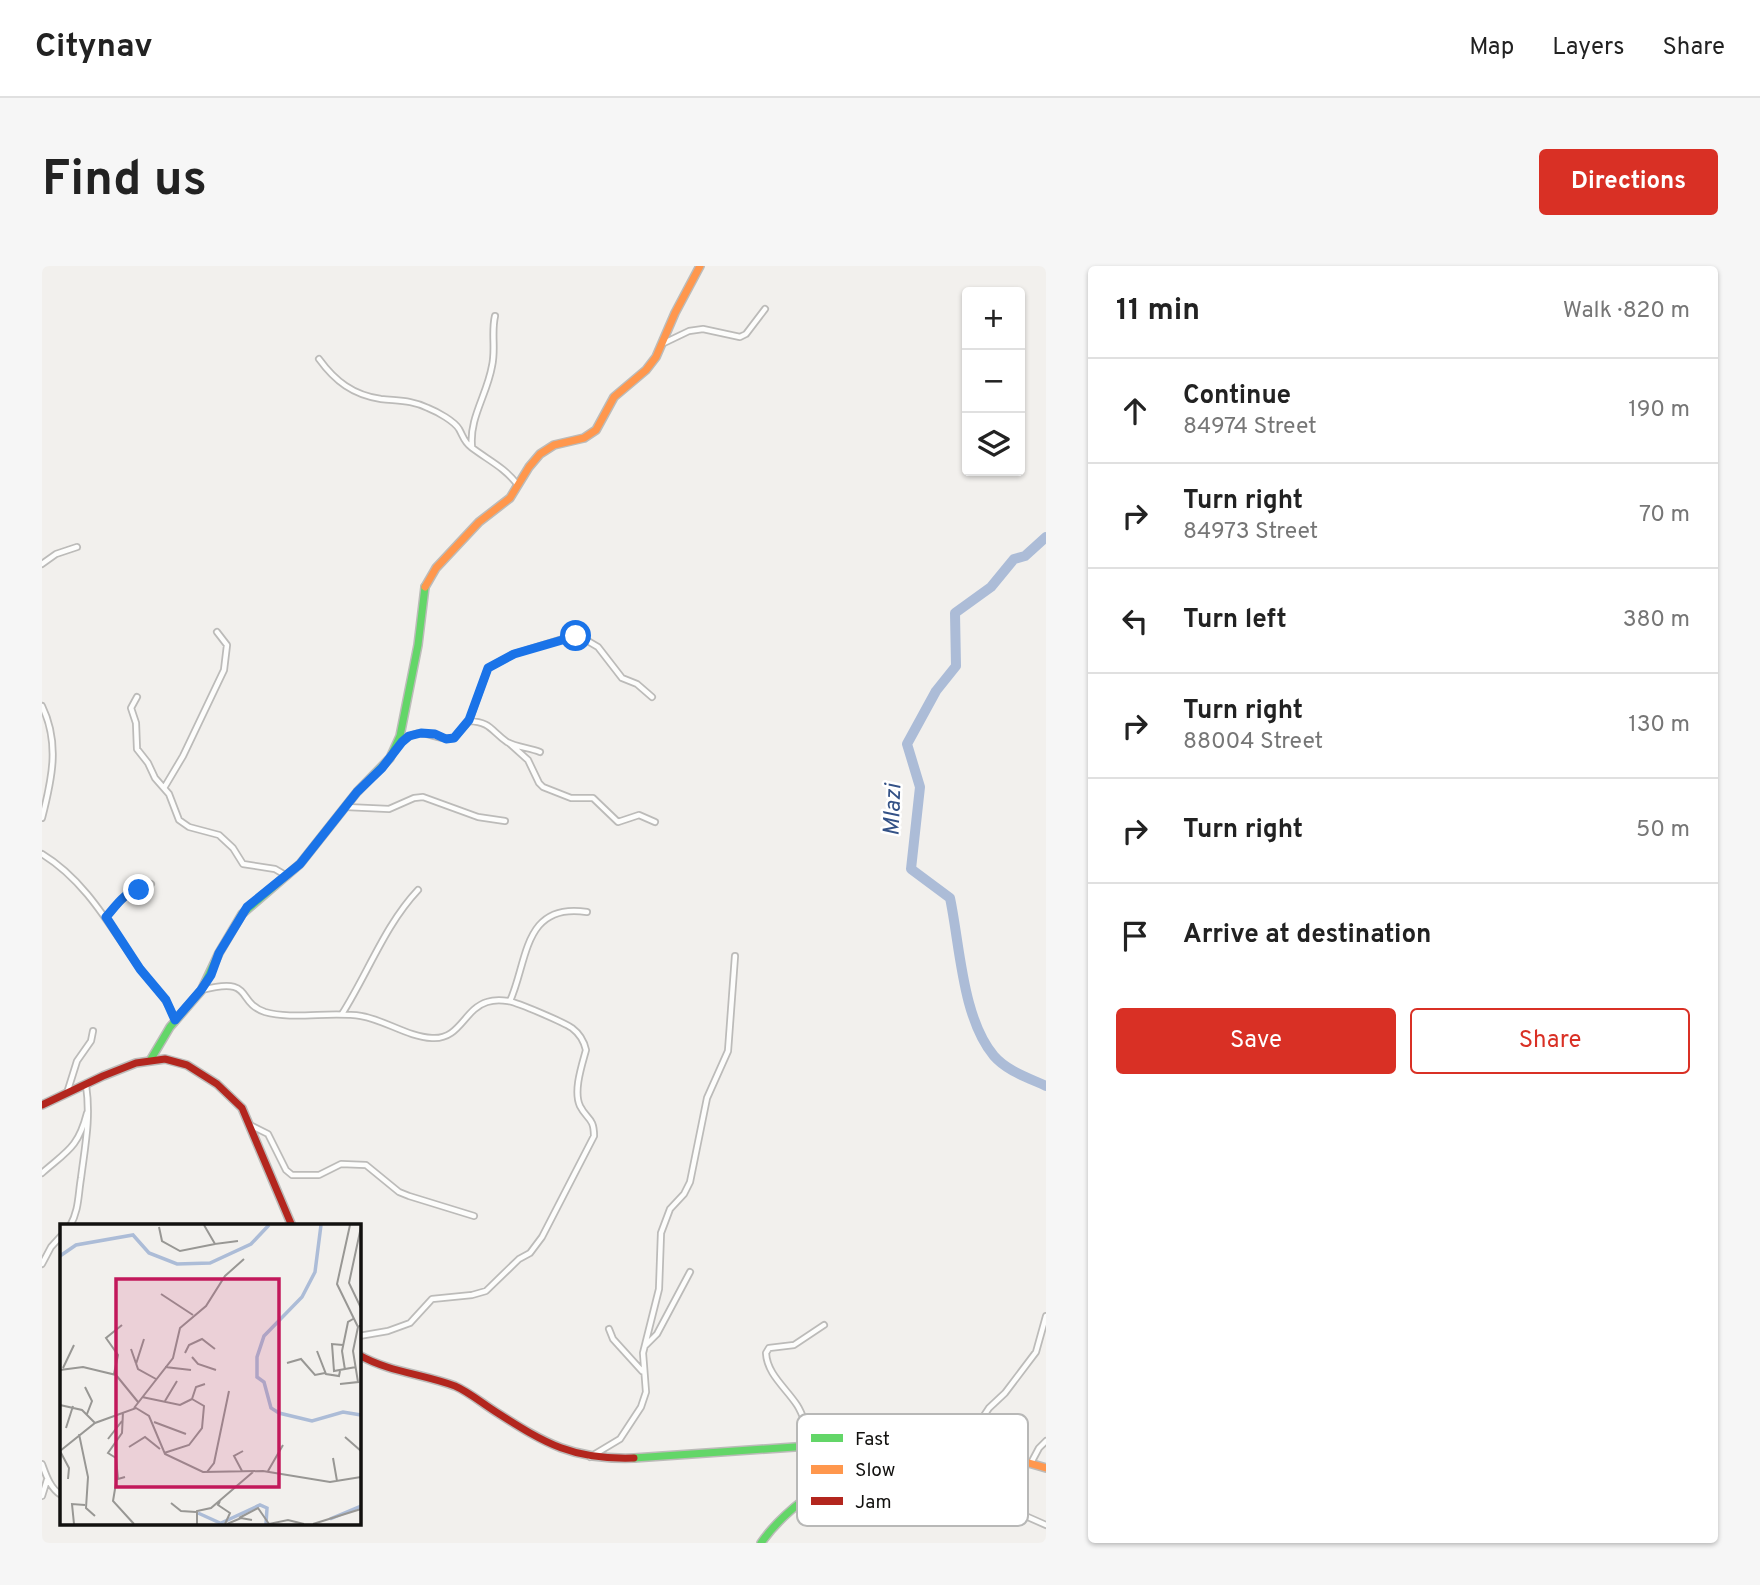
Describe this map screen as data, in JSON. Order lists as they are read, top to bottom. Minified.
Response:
{"water":["Mlazi"],"legend":["Fast","Slow","Jam"],"page":{"header":"Citynav","nav":["Map","Layers","Share"],"buttons":["Directions",["Save","Share"]],"title":"Find us","heading":["11 min","Walk · 820 m"],"map_buttons":["+","−"],"list":[["Continue","84974 Street","190 m"],["Turn right","84973 Street","70 m"],["Turn left","380 m"],["Turn right","88004 Street","130 m"],["Turn right","50 m"],"Arrive at destination"]}}
